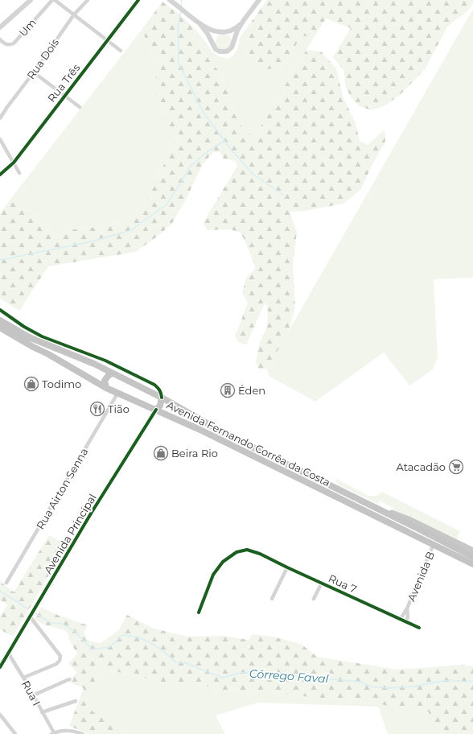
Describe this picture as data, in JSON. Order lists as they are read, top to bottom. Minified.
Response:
{"streets":{"highway":["Avenida Fernando Corrêa da Costa"],"street":["Um","Rua Dois","Rua Três","Rua Airton Senna","Avenida Principal","Avenida B","Rua 7","Rua I"]},"crossings":[["Avenida Fernando Corrêa da Costa","Rua Airton Senna"],["Avenida Fernando Corrêa da Costa","Avenida Principal"],["Avenida Fernando Corrêa da Costa","Avenida B"],["Avenida Principal","Rua I"],["Avenida B","Rua 7"]],"water":["Córrego Faval"],"places":{"shop":["Todimo","Beira Rio"],"building":["Éden"],"restaurant":["Tião"],"supermarket":["Atacadão"]}}
